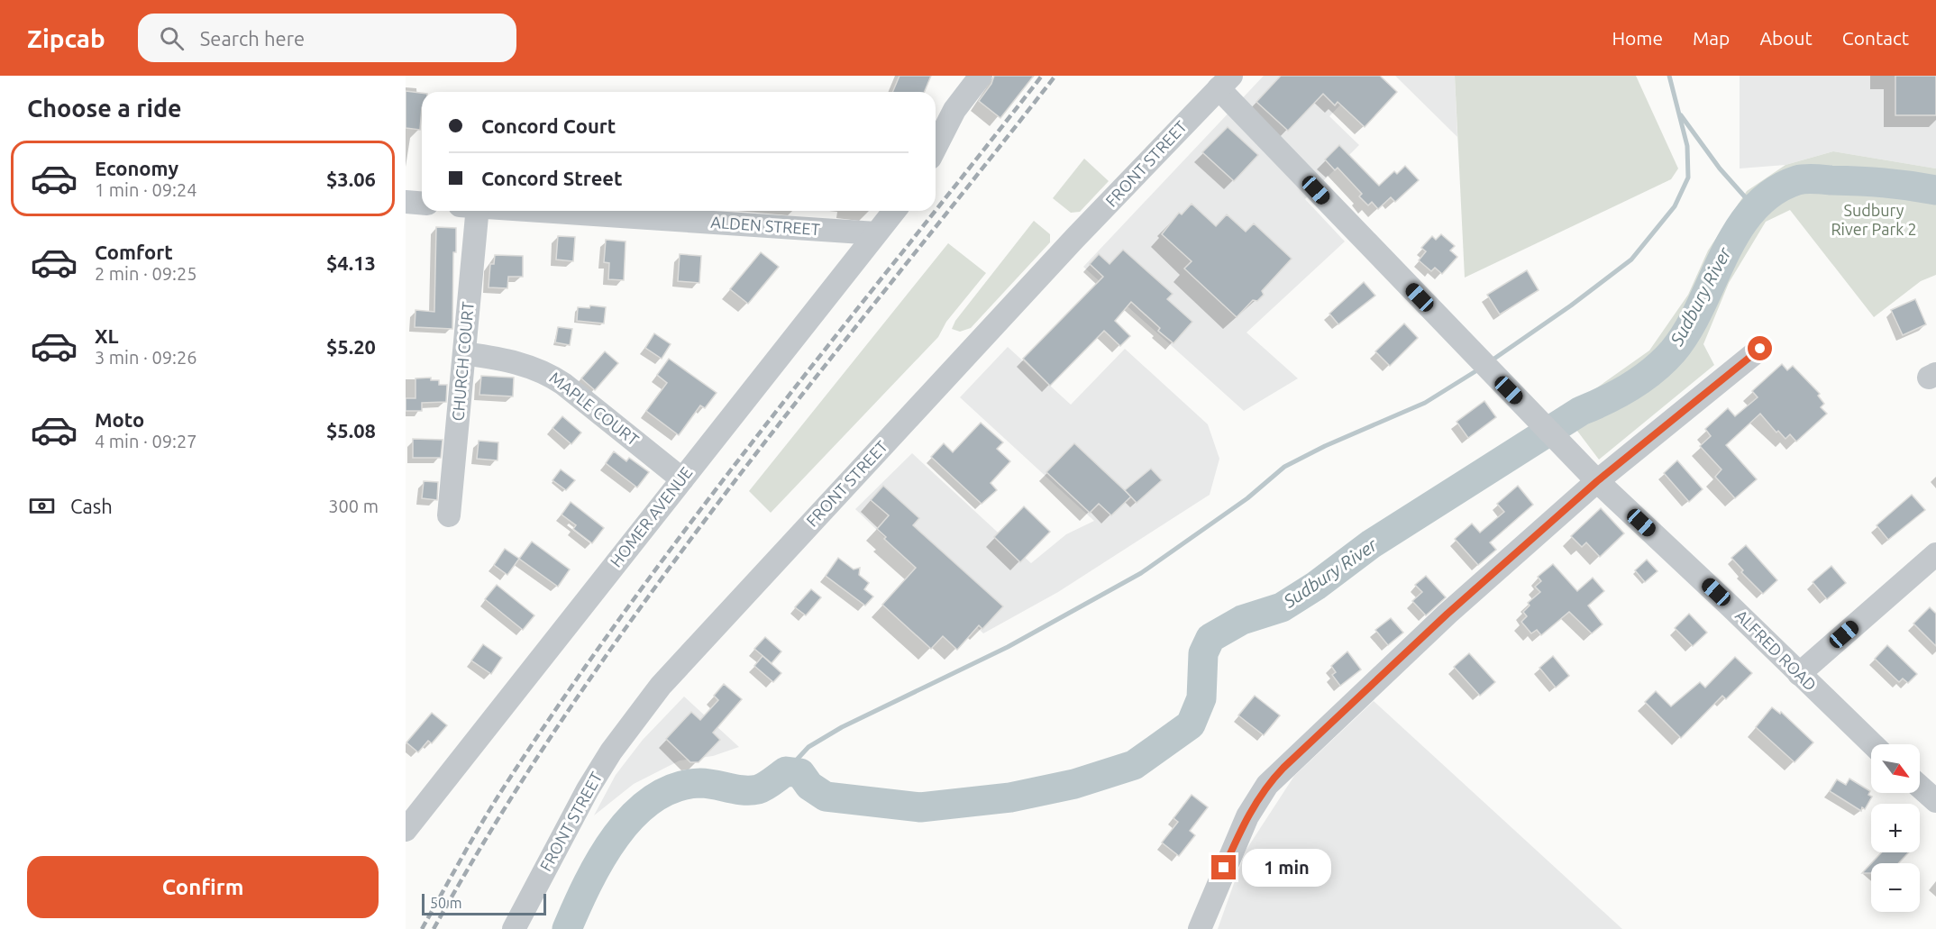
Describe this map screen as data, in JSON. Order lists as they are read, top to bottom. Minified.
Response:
{"streets":{"street":["FRONT STREET","ALDEN STREET","CHURCH COURT","MAPLE COURT","HOMER AVENUE","ALFRED ROAD"]},"crossings":[["FRONT STREET","ALFRED ROAD"],["ALDEN STREET","HOMER AVENUE"],["CHURCH COURT","MAPLE COURT"],["MAPLE COURT","HOMER AVENUE"]],"water":["Sudbury River"],"parks":["Sudbury River Park 2"],"scale_bar":"50 m","north":"bottom right","page":{"header":"Zipcab","search":"Search here","nav":["Home","Map","About","Contact"],"heading":"Choose a ride","banner":["Concord Court","Concord Street"],"list":[{"name":"Economy","note":"1 min · 09:24","value":"$3.06"},{"name":"Comfort","note":"2 min · 09:25","value":"$4.13"},{"name":"XL","note":"3 min · 09:26","value":"$5.20"},{"name":"Moto","note":"4 min · 09:27","value":"$5.08"}],"pay":["Cash","300 m"],"map_buttons":["+","−"],"buttons":"Confirm","bubble":"1 min","scale":"50 m"}}
